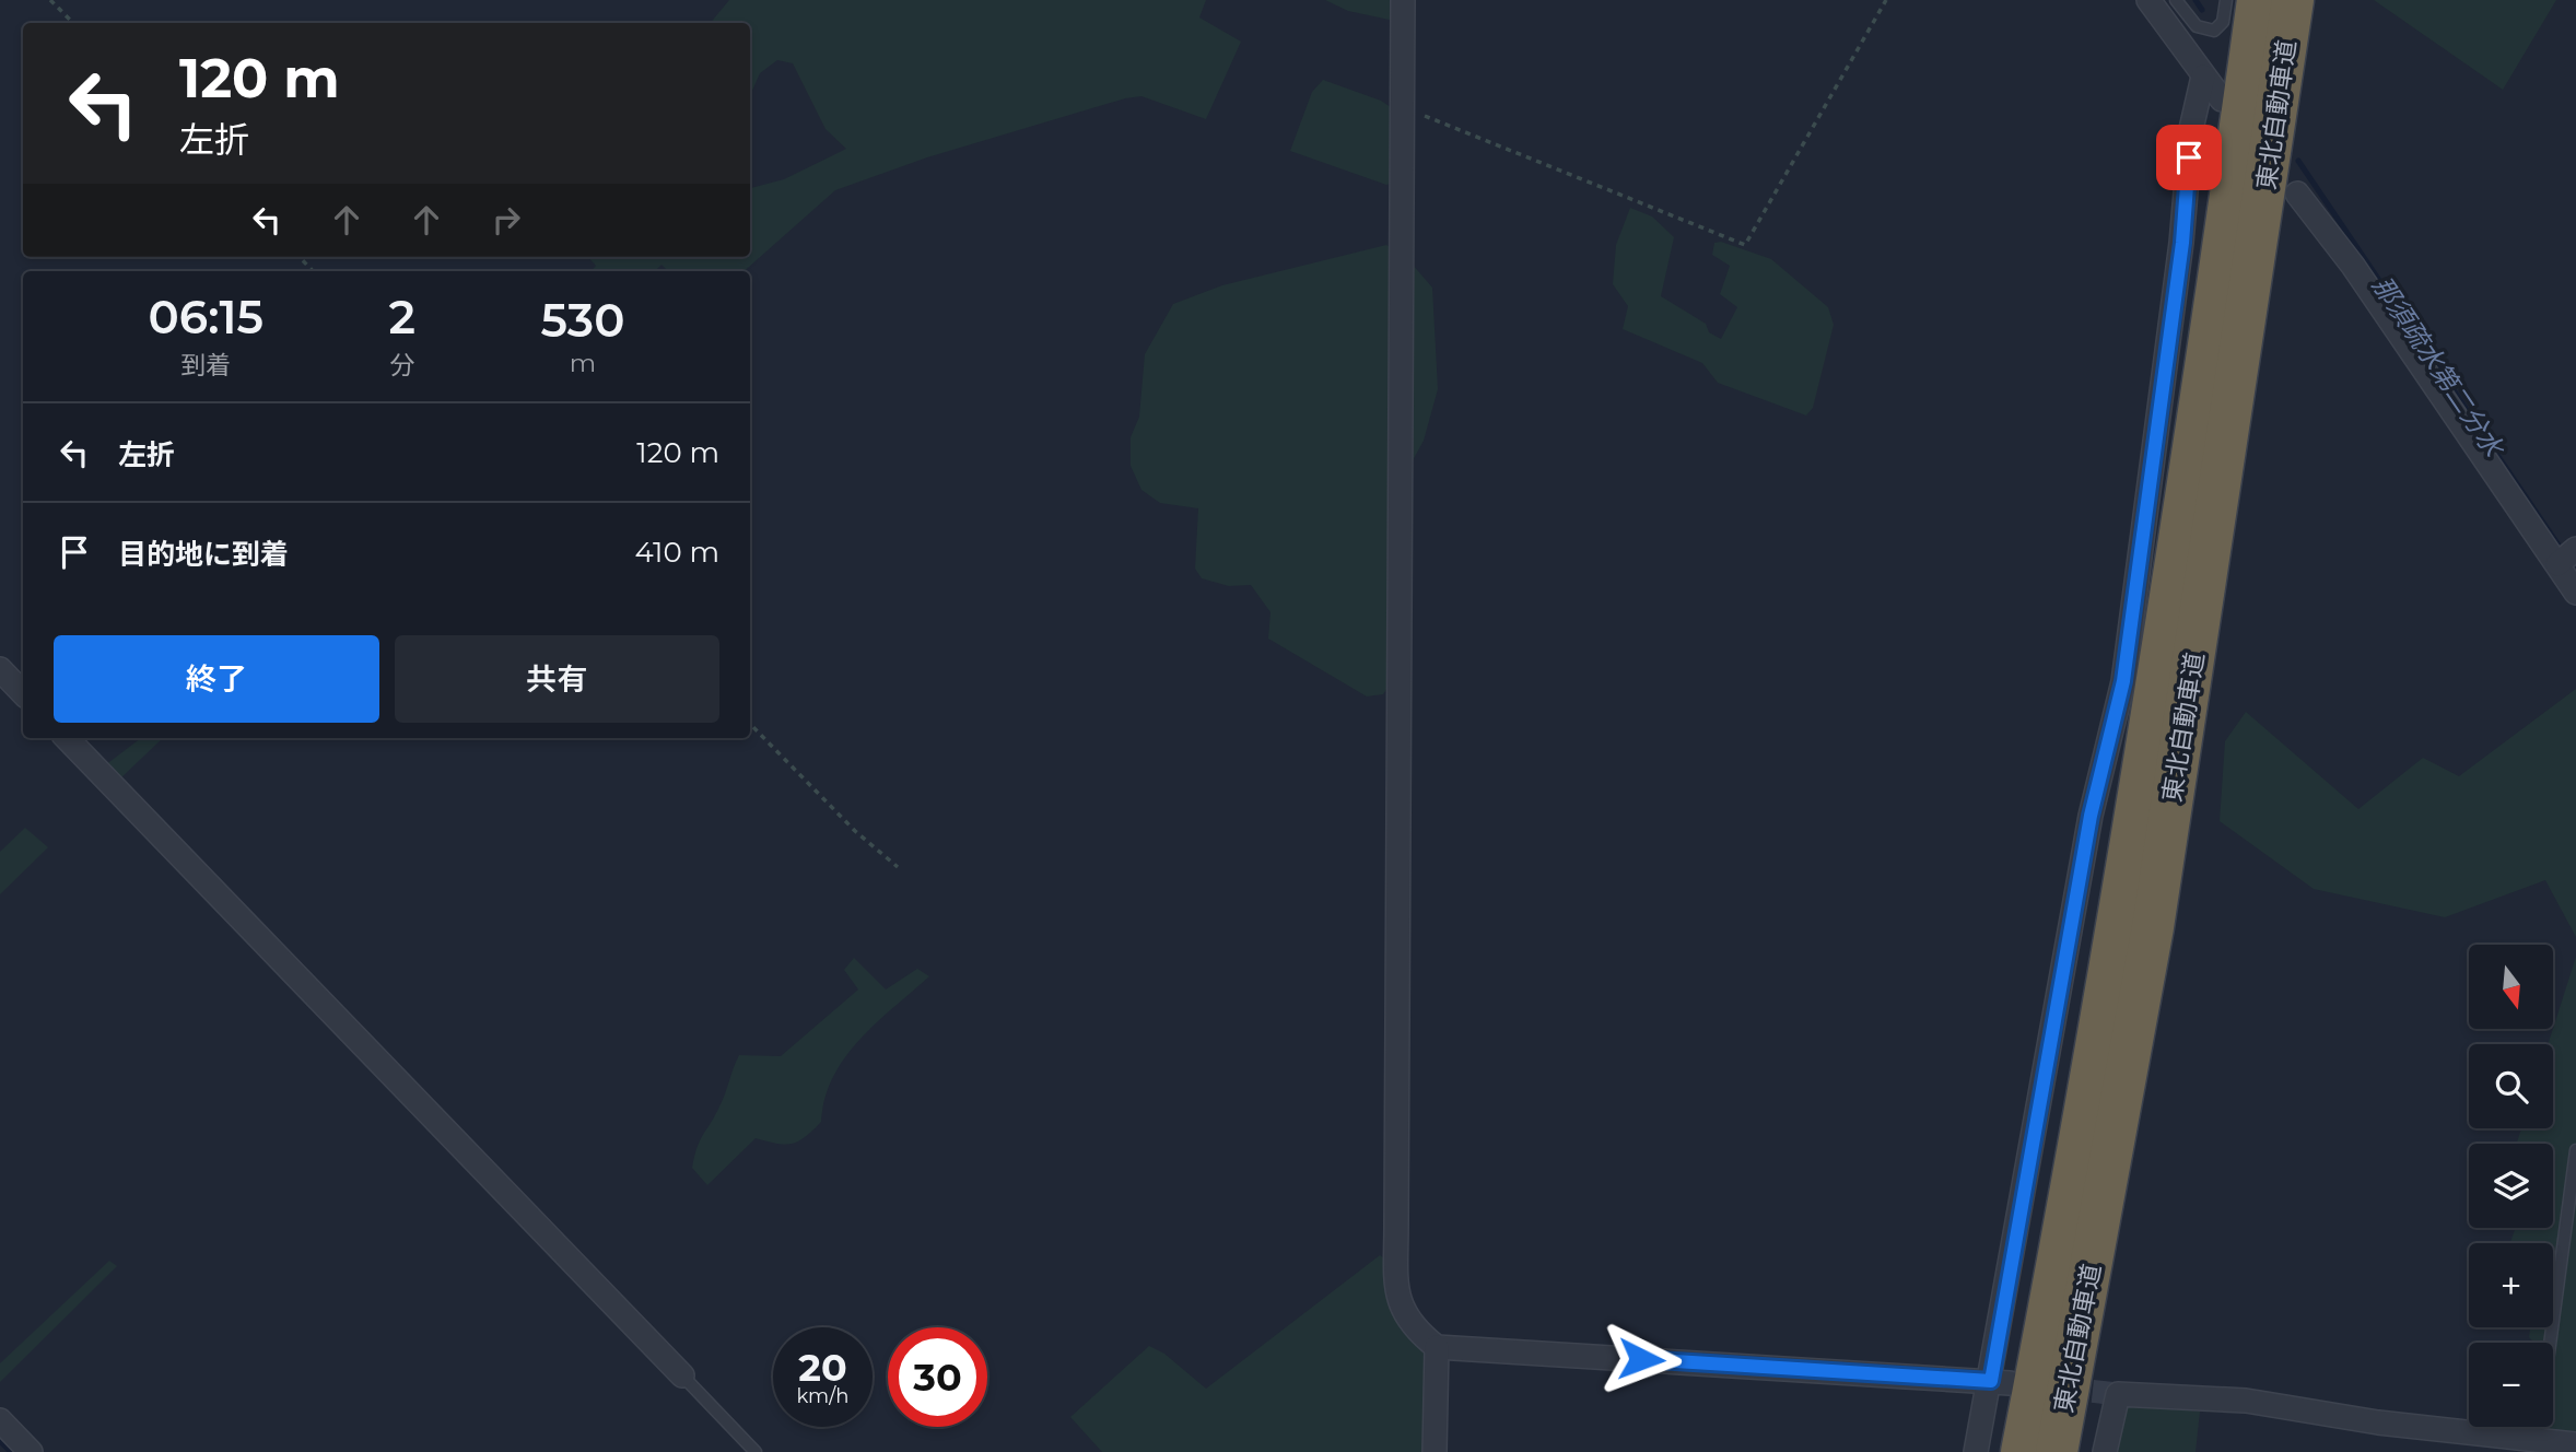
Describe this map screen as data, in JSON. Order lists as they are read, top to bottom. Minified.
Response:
{"streets":{"highway":["東北自動車道"]},"water":["那須疏水第二分水"],"north":"bottom","page":{"turn":["120 m","左折"],"eta":["06:15","到着","2","分","530","m"],"list":[{"name":"左折","value":"120 m"},{"name":"目的地に到着","value":"410 m"}],"buttons":["終了","共有"],"map_buttons":["+","−"],"speed":"20 km/h","limit":"30"}}
